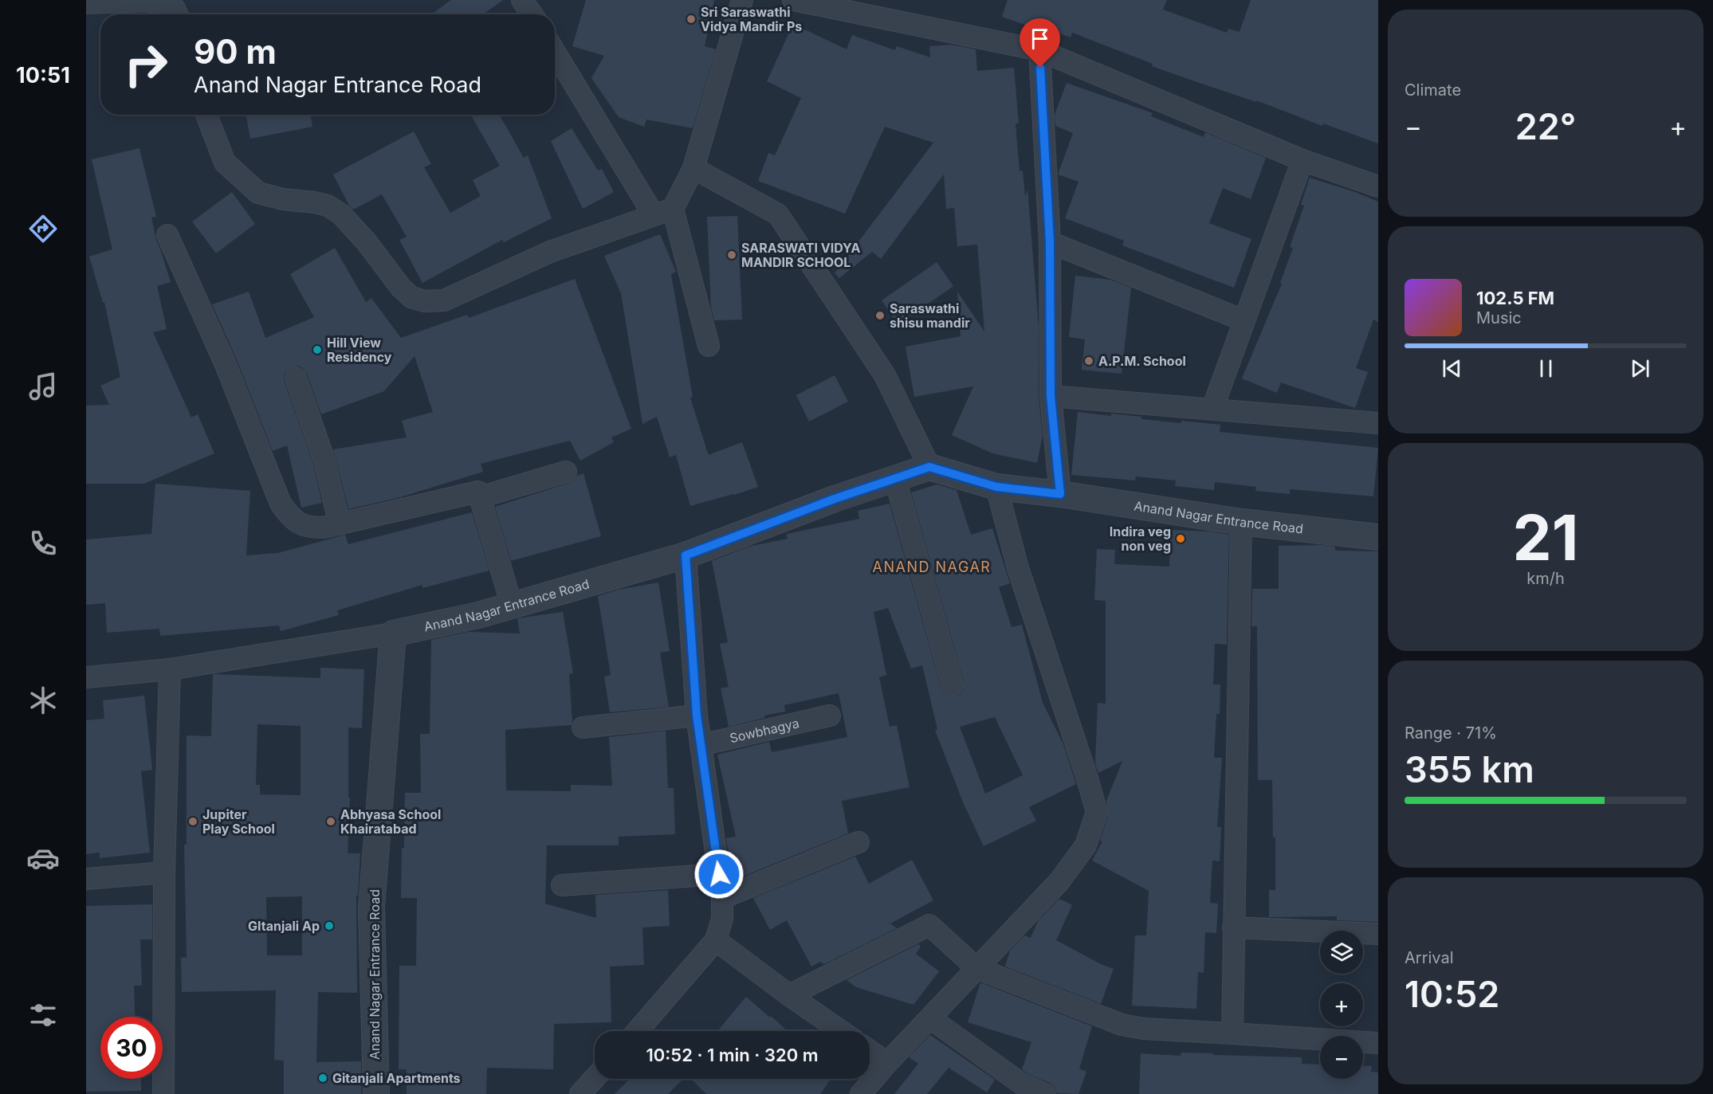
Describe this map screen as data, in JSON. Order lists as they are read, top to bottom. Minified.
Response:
{"streets":{"street":["Anand Nagar Entrance Road","Sowbhagya"]},"districts":["ANAND NAGAR"],"places":["Sri Saraswathi Vidya Mandir Ps","SARASWATI VIDYA MANDIR SCHOOL","Saraswathi shisu mandir","Hill View Residency","A.P.M. School","Indira veg non veg","Jupiter Play School","Abhyasa School Khairatabad","GItanjali Ap","Gitanjali Apartments"],"page":{"tabs":"10:51","tile":["Climate",["21","km/h"],["Range · 71%","355 km"],["Arrival","10:52"]],"turn":["90 m","Anand Nagar Entrance Road"],"heat":["−","22°","+"],"song":["102.5 FM","Music"],"map_buttons":["+","−"],"limit":"30","trip":"10:52 · 1 min · 320 m"}}
